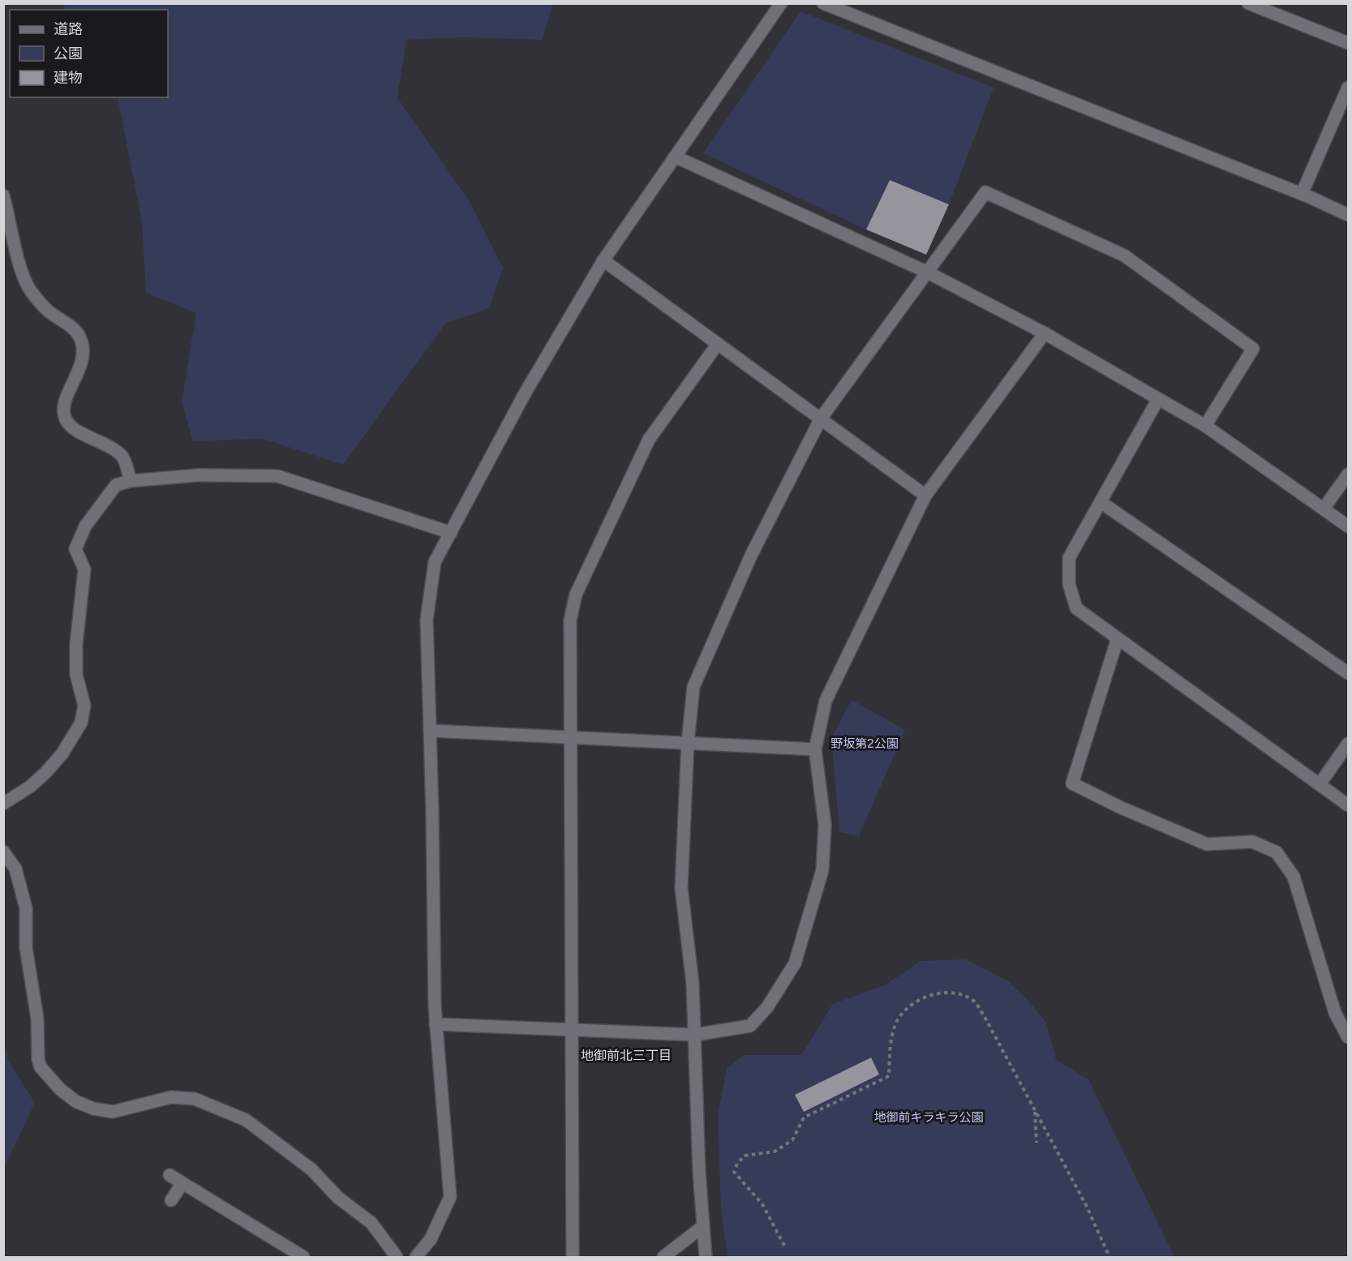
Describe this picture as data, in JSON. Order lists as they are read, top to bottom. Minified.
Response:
{"districts":["地御前北三丁目"],"parks":["野坂第2公園","地御前キラキラ公園"],"legend":["道路","公園","建物"]}
